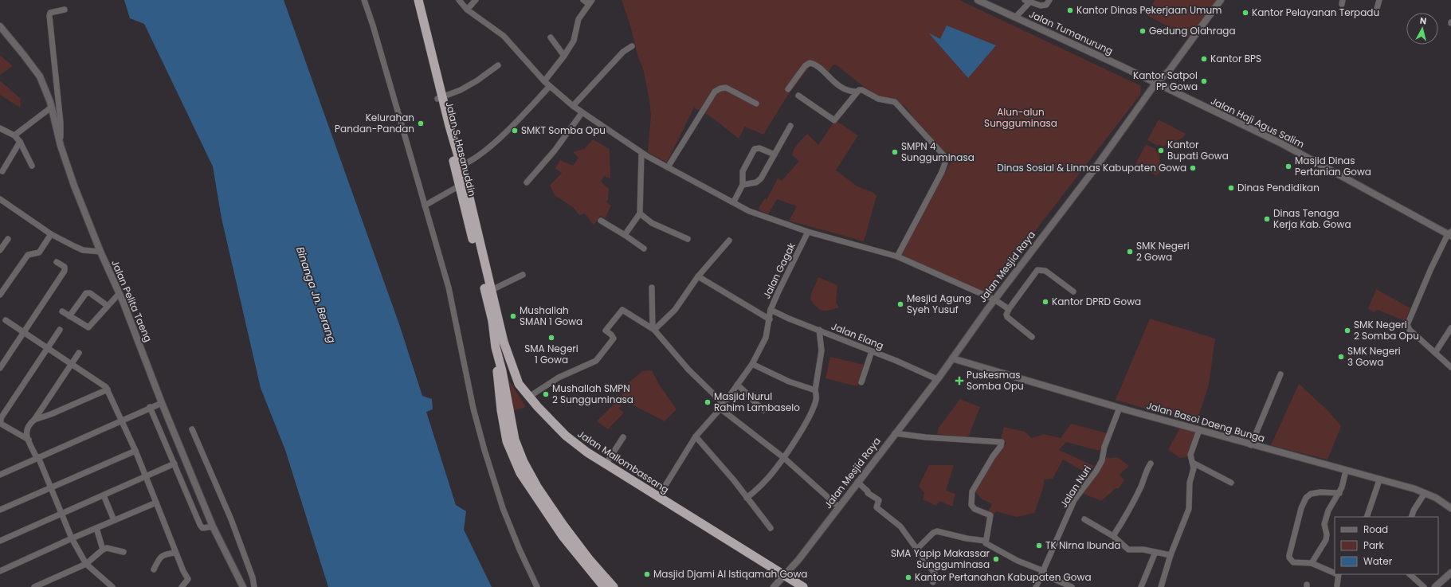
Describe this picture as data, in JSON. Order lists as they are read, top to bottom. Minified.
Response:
{"streets":{"highway":["Jalan S. Hasanuddin","Jalan Mallombassang"],"street":["Jalan Tumanurung","Jalan Haji Agus Salim","Jalan Mesjid Raya","Jalan Gagak","Jalan Pelita Taeng","Jalan Elang","Jalan Basoi Daeng Bunga","Jalan Nuri"]},"crossings":[["Jalan Tumanurung","Jalan Haji Agus Salim"],["Jalan Tumanurung","Jalan Mesjid Raya"],["Jalan Haji Agus Salim","Jalan Mesjid Raya"],["Jalan S. Hasanuddin","Jalan Mallombassang"],["Jalan Mesjid Raya","Jalan Elang"],["Jalan Mesjid Raya","Jalan Basoi Daeng Bunga"],["Jalan Mesjid Raya","Jalan Mallombassang"],["Jalan Gagak","Jalan Elang"],["Jalan Gagak","Jalan Mallombassang"],["Jalan Basoi Daeng Bunga","Jalan Nuri"]],"water":["Binanga Jn. Berang"],"parks":["Alun-alun Sungguminasa"],"places":{"other":["Kantor Dinas Pekerjaan Umum","Kantor Pelayanan Terpadu","Gedung Olahraga","Kantor BPS","Kantor Satpol PP Gowa","Kelurahan Pandan-Pandan","SMKT Somba Opu","Kantor Bupati Gowa","SMPN 4 Sungguminasa","Masjid Dinas Pertanian Gowa","Dinas Sosial & Linmas Kabupaten Gowa","Dinas Pendidikan","Dinas Tenaga Kerja Kab. Gowa","SMK Negeri 2 Gowa","Kantor DPRD Gowa","Mesjid Agung Syeh Yusuf","Mushallah SMAN 1 Gowa","SMK Negeri 2 Somba Opu","SMA Negeri 1 Gowa","SMK Negeri 3 Gowa","Mushallah SMPN 2 Sungguminasa","Masjid Nurul Rahim Lambaselo","TK Nirna Ibunda","SMA Yapip Makassar Sungguminasa","Masjid Djami Al Istiqamah Gowa","Kantor Pertanahan Kabupaten Gowa"],"health":["Puskesmas Somba Opu"]},"legend":["Road","Park","Water"],"north":"top"}
